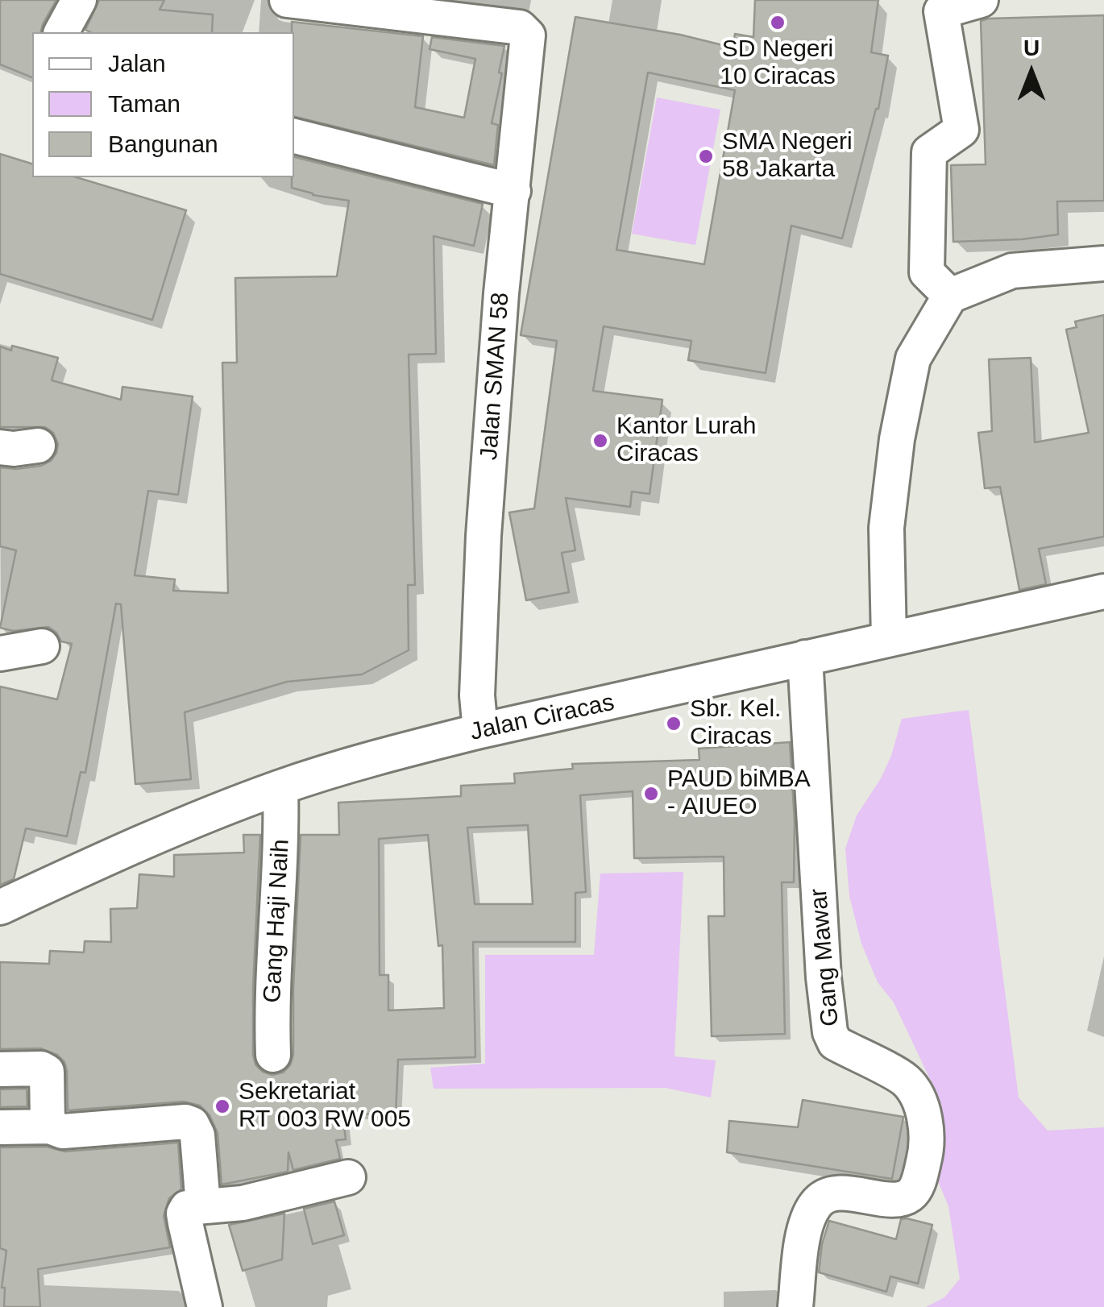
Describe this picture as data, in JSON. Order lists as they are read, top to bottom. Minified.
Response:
{"streets":{"street":["Jalan SMAN 58","Jalan Ciracas","Gang Haji Naih","Gang Mawar"]},"crossings":[["Jalan SMAN 58","Jalan Ciracas"],["Jalan Ciracas","Gang Haji Naih"],["Jalan Ciracas","Gang Mawar"]],"places":["SD Negeri 10 Ciracas","SMA Negeri 58 Jakarta","Kantor Lurah Ciracas","Sbr. Kel. Ciracas","PAUD biMBA - AIUEO","Sekretariat RT 003 RW 005"],"legend":["Jalan","Taman","Bangunan"],"north":"top"}
